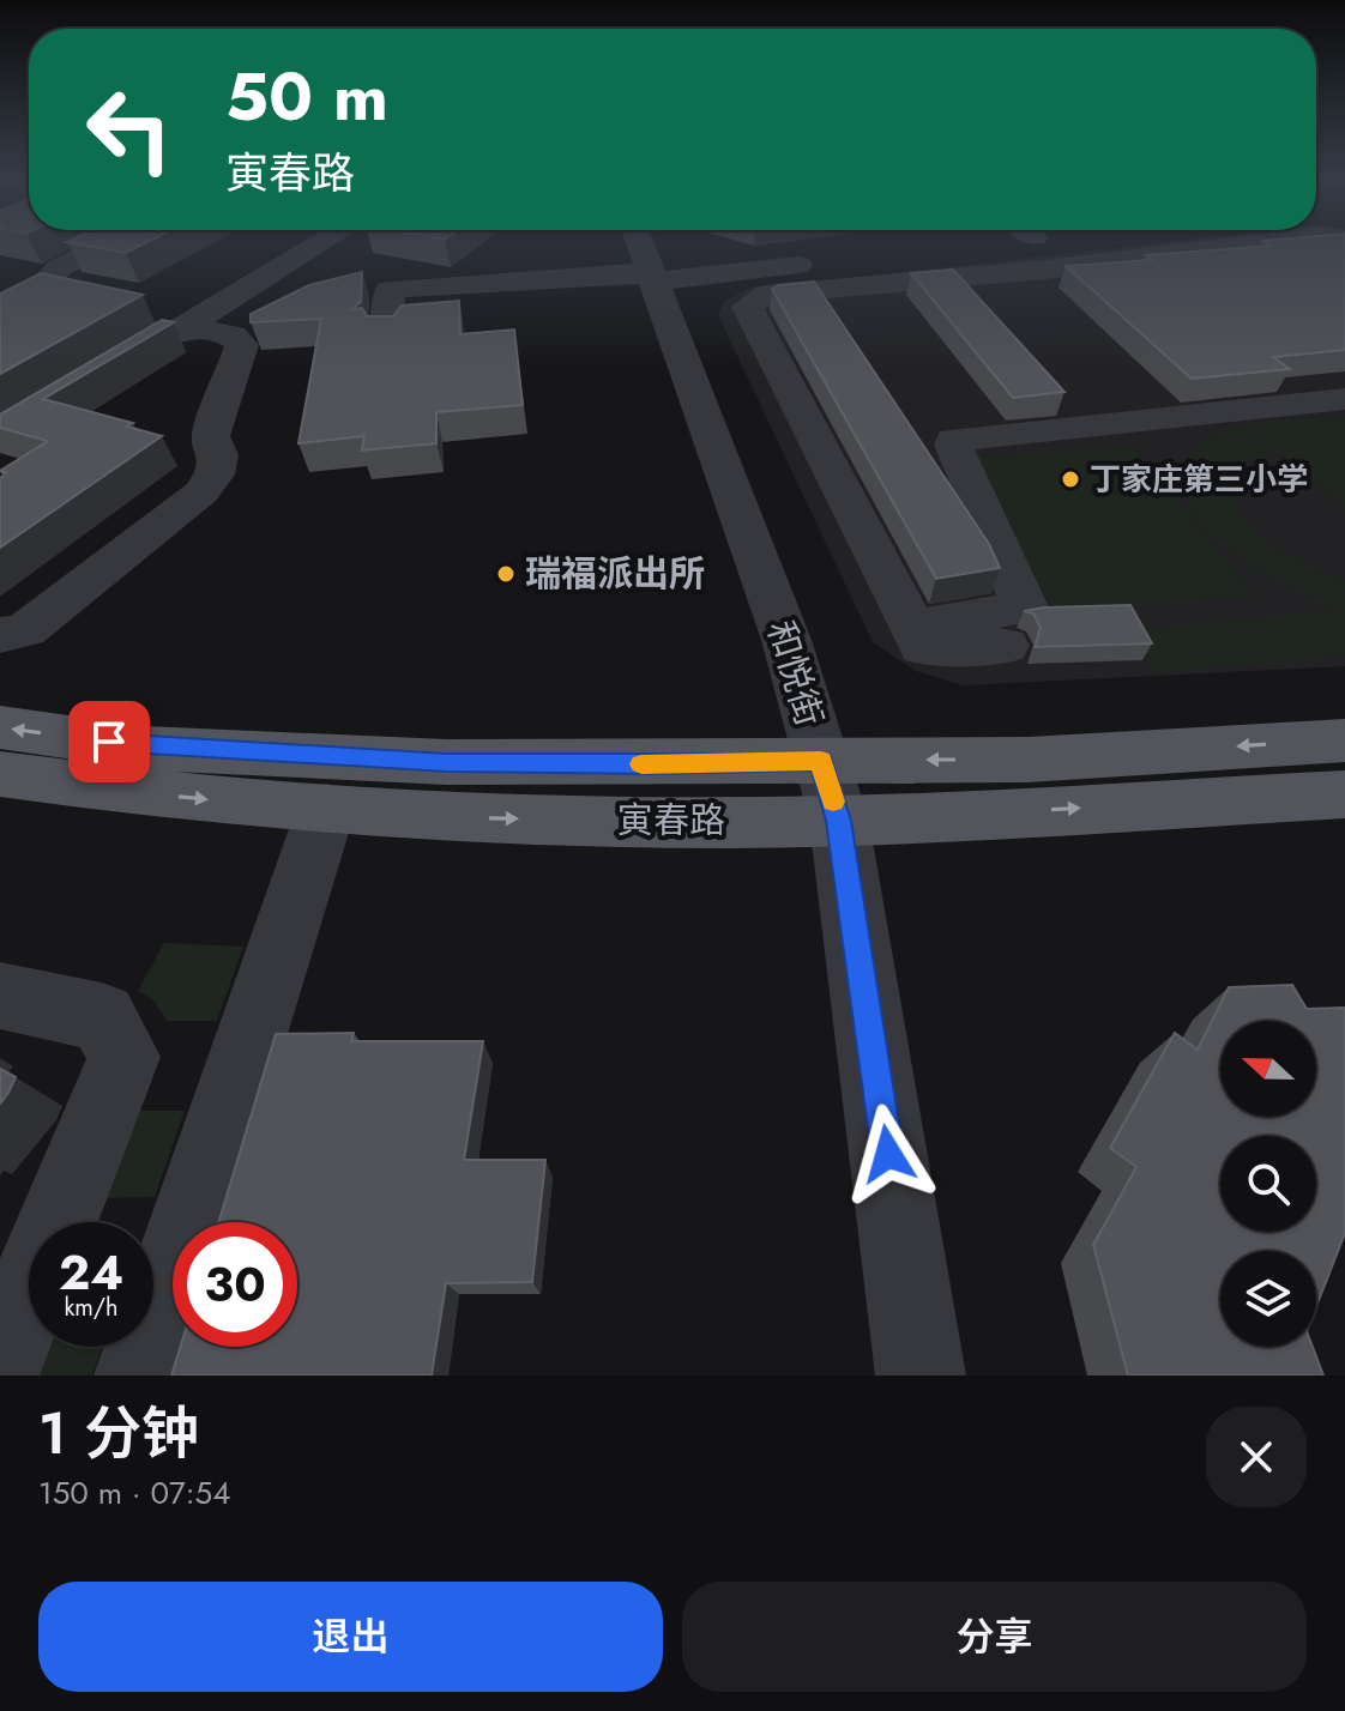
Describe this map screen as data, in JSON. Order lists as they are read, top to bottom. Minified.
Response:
{"streets":{"main road":["寅春路"],"street":["和悦街"]},"crossings":[["和悦街","寅春路"]],"places":["丁家庄第三小学","瑞福派出所"],"north":"left","page":{"turn":["50 m","寅春路"],"speed":"24 km/h","limit":"30","heading":["1 分钟","150 m · 07:54"],"buttons":["退出","分享"]}}
